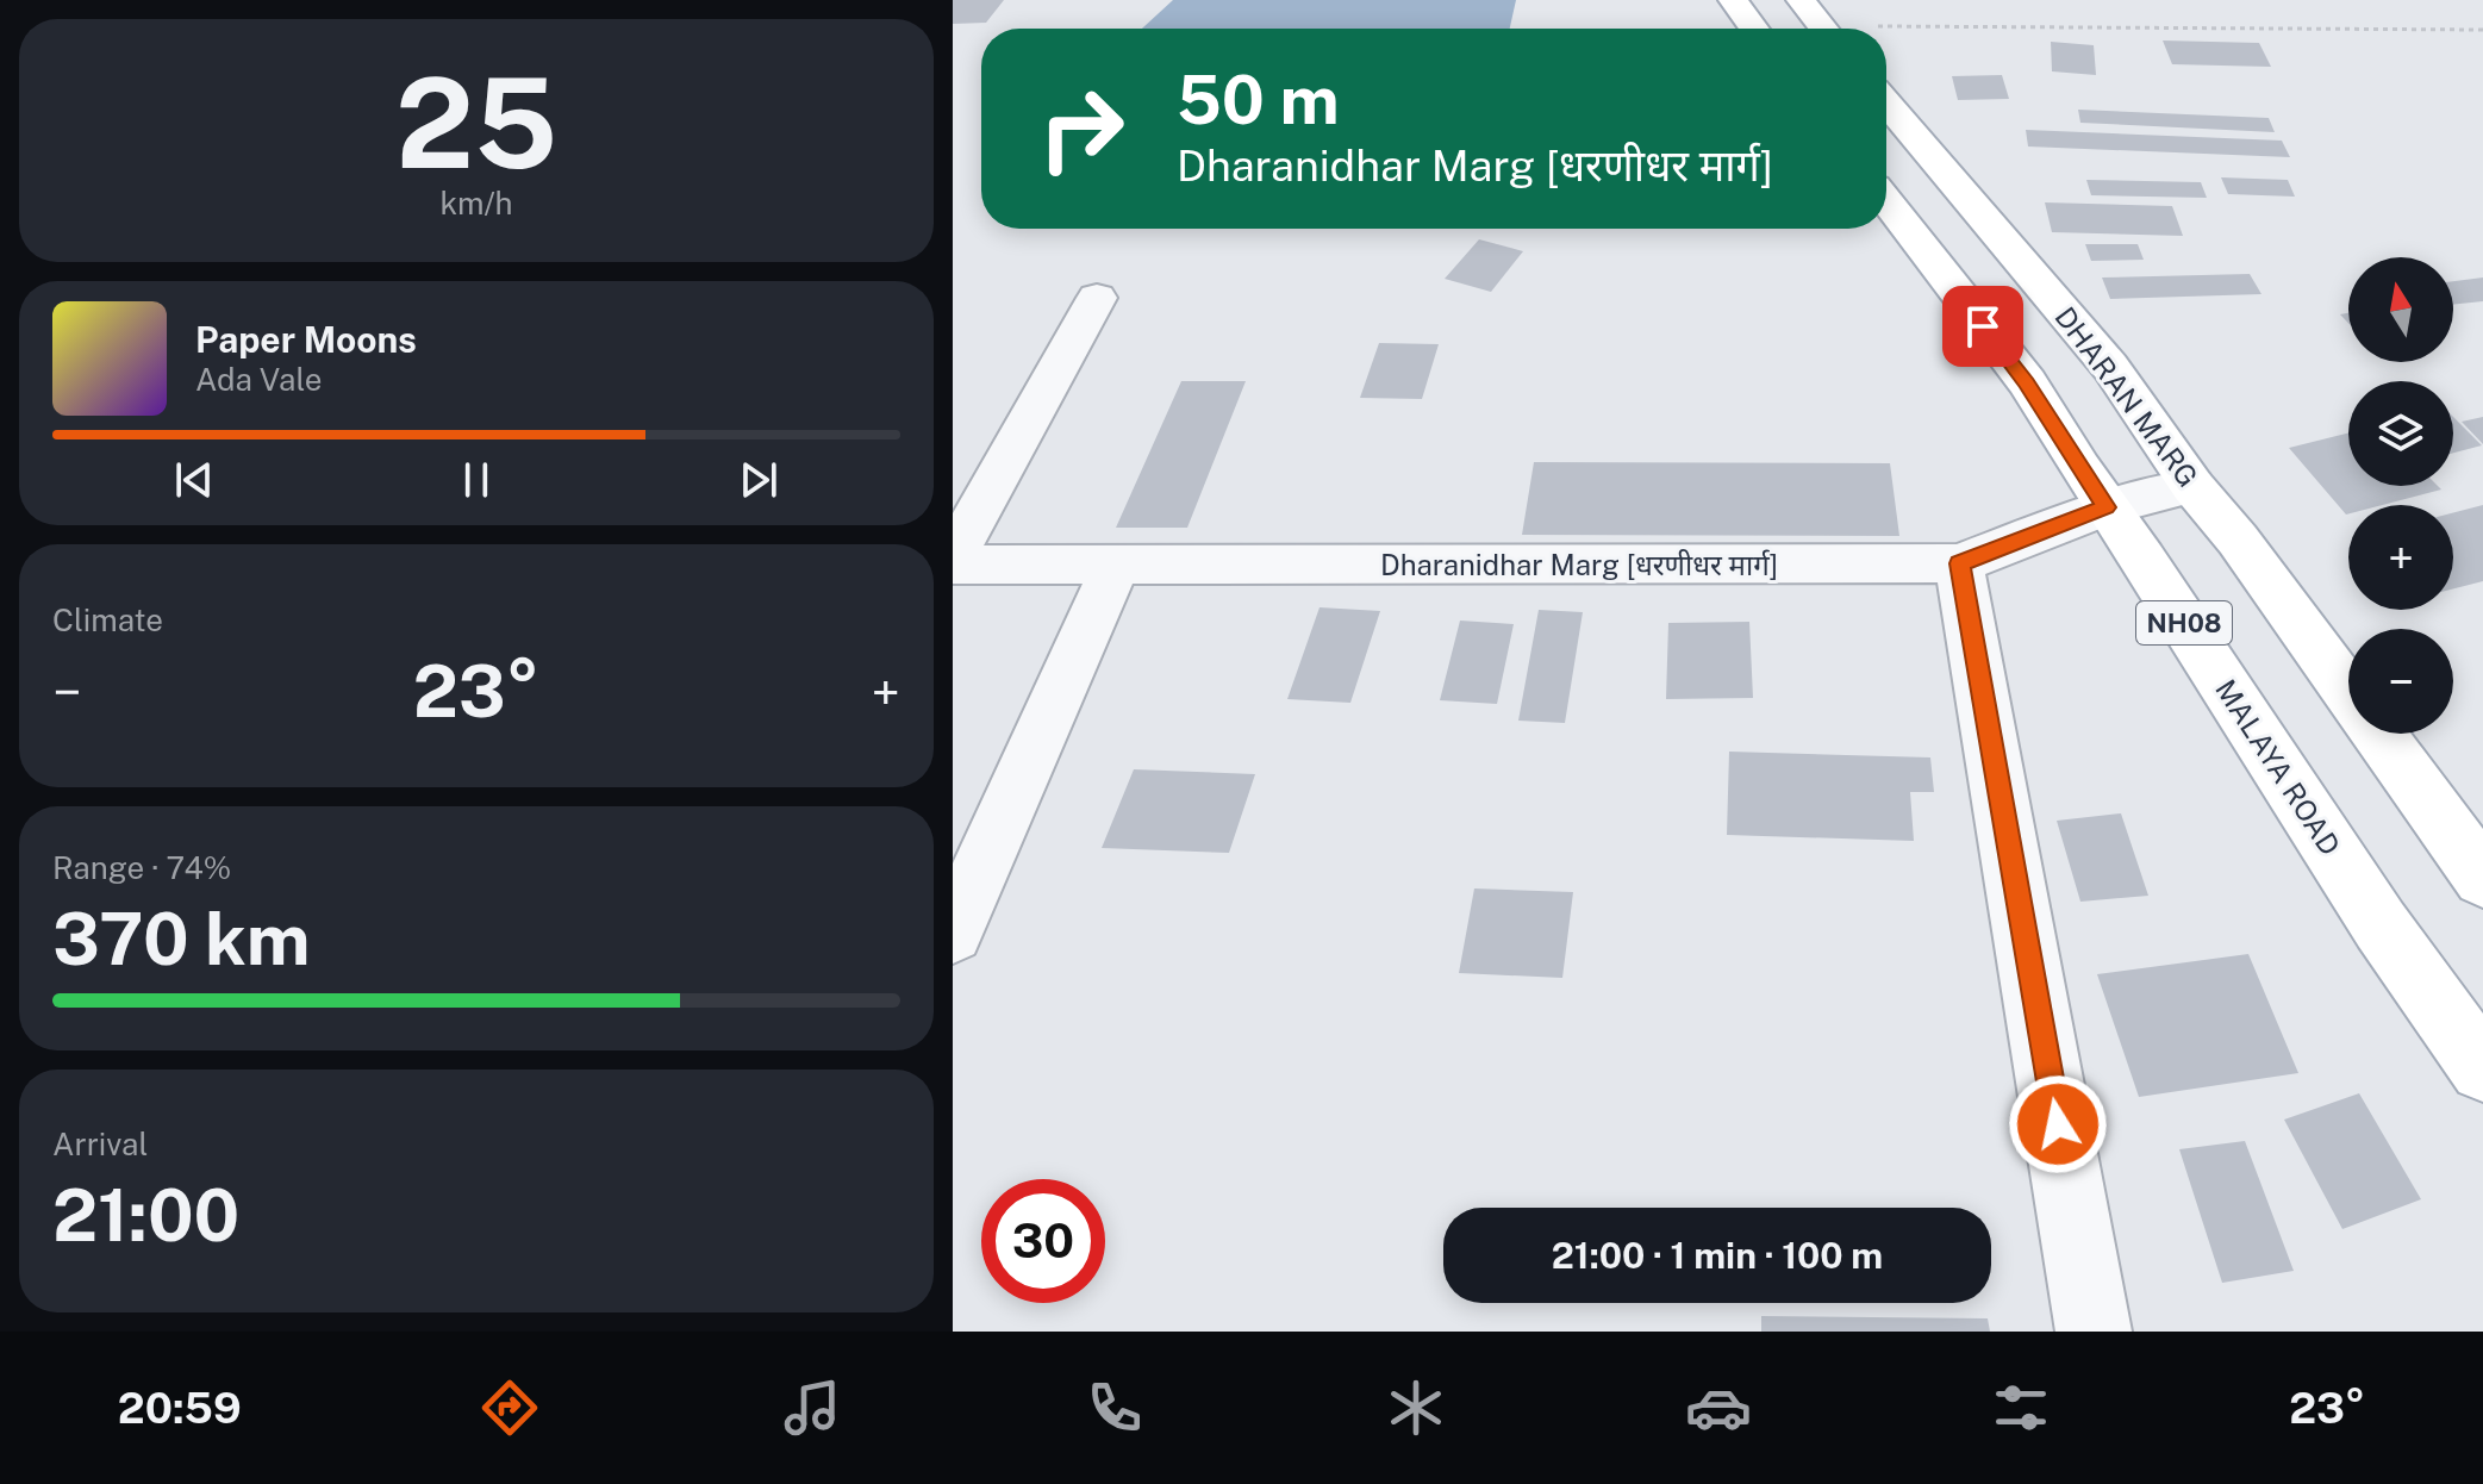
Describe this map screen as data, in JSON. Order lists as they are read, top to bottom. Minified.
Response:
{"streets":{"main road":["DHARAN MARG","NH08","MALAYA ROAD"],"street":["Dharanidhar Marg [धरणीधर मार्ग]"]},"crossings":[["DHARAN MARG","Dharanidhar Marg [धरणीधर मार्ग]"],["Dharanidhar Marg [धरणीधर मार्ग]","MALAYA ROAD"]],"north":"top","page":{"tile":[["25","km/h"],"Climate",["Range · 74%","370 km"],["Arrival","21:00"]],"turn":["50 m","Dharanidhar Marg [धरणीधर मार्ग]"],"map_buttons":["+","−"],"song":["Paper Moons","Ada Vale"],"heat":["−","23°","+"],"limit":"30","trip":"21:00 · 1 min · 100 m","tabs":["20:59","23°"]}}
